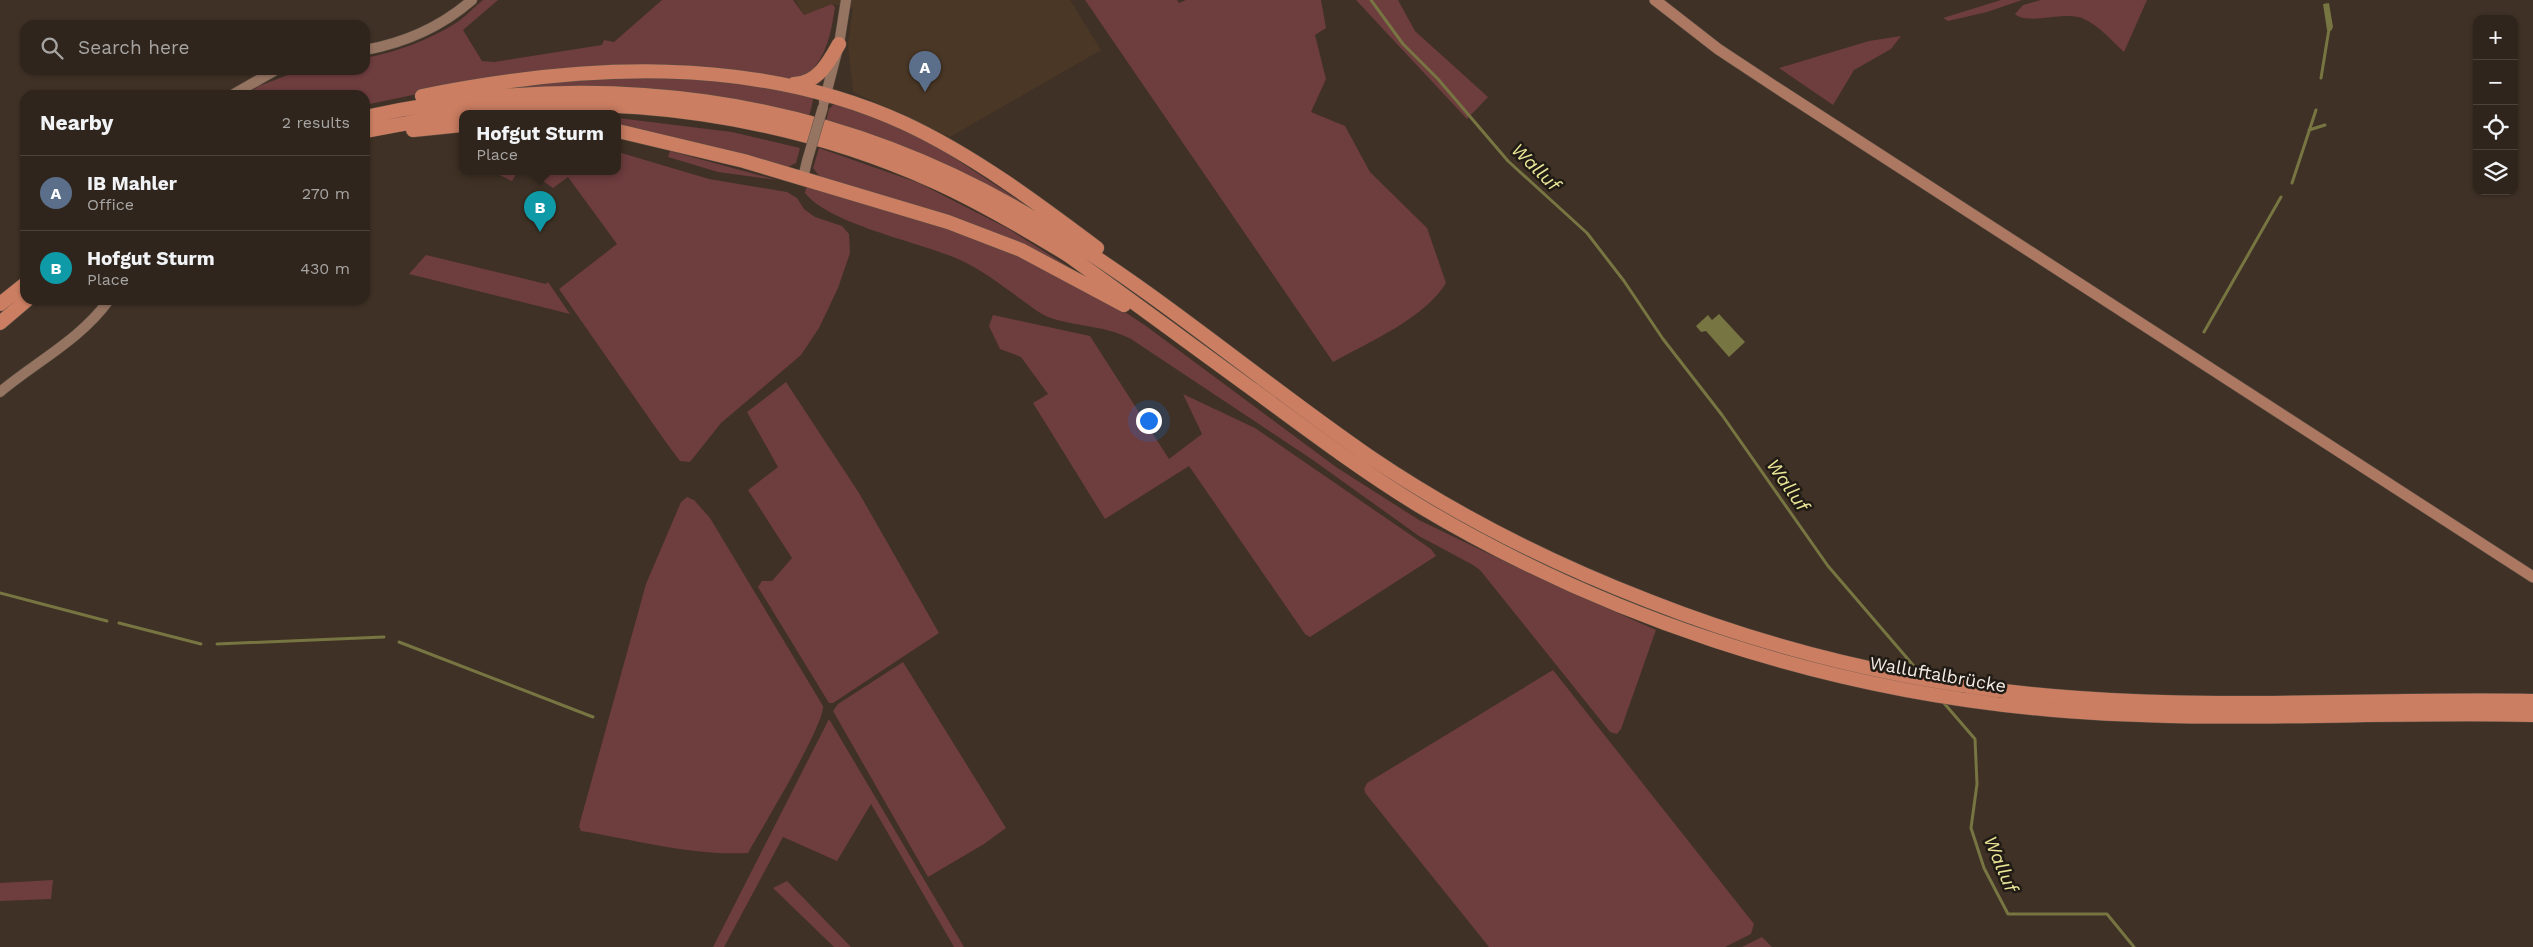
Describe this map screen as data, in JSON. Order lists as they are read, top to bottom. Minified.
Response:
{"streets":{"highway":["Walluftalbrücke"]},"water":["Walluf"],"page":{"map_buttons":["+","−"],"search":"Search here","pins":["A","B"],"heading":["Nearby","2 results"],"popup":["Hofgut Sturm","Place"],"list":[{"mark":"A","name":"IB Mahler","note":"Office","value":"270 m"},{"mark":"B","name":"Hofgut Sturm","note":"Place","value":"430 m"}]}}
